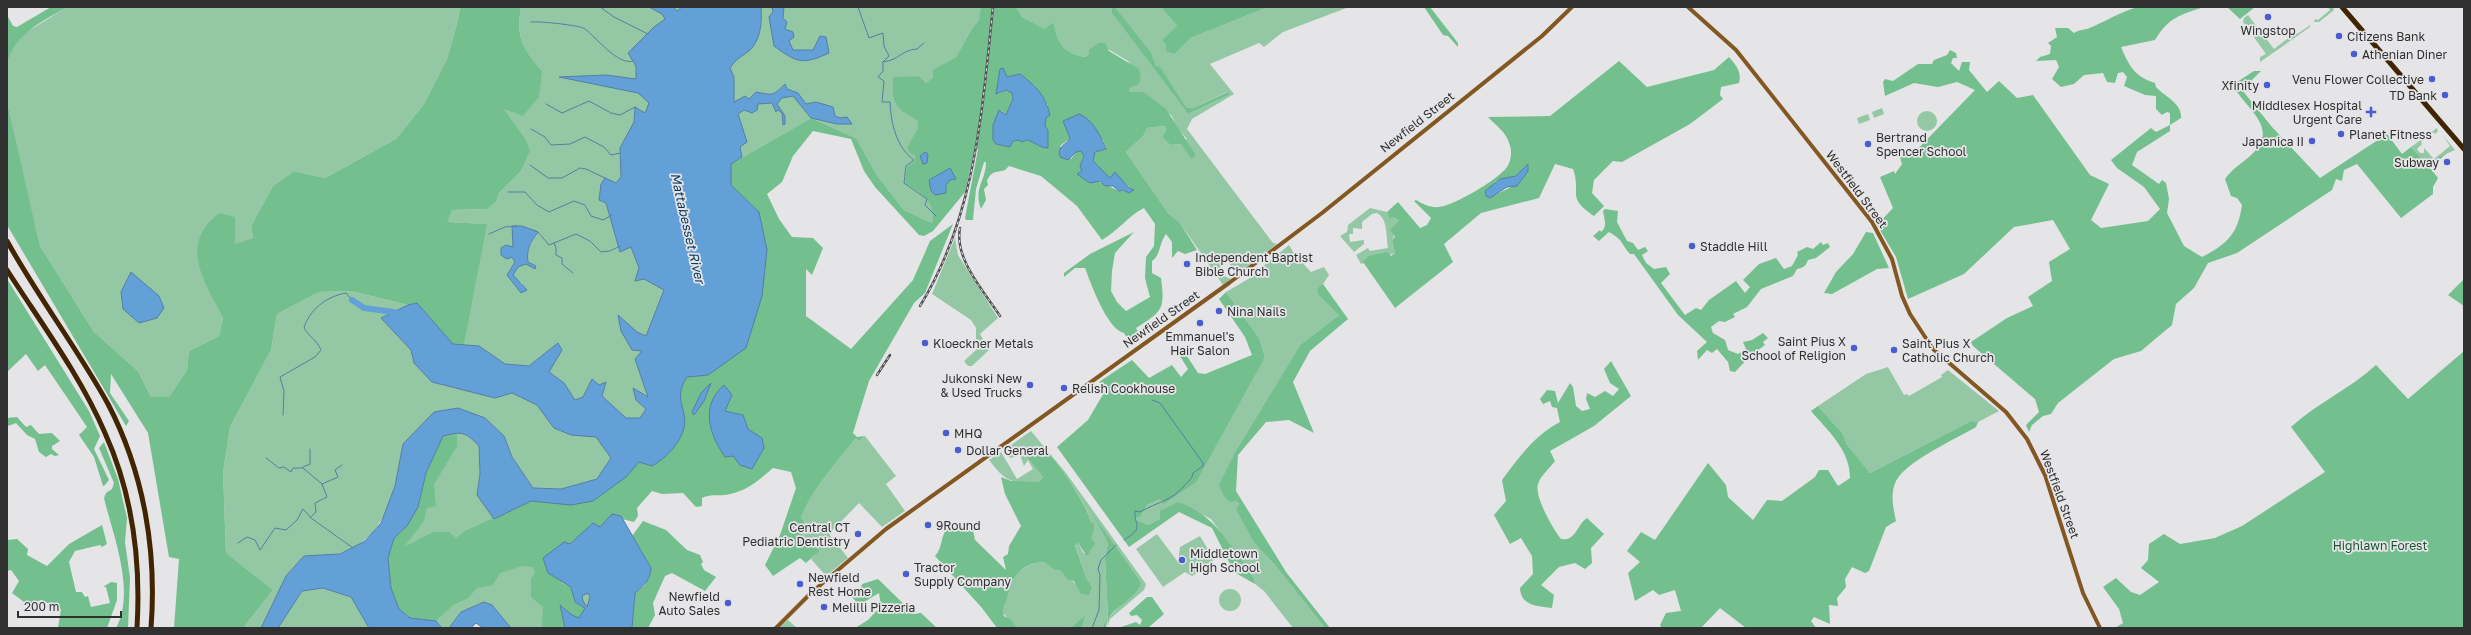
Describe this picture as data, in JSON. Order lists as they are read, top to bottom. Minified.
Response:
{"streets":{"main road":["Newfield Street","Westfield Street"]},"water":["Mattabesset River"],"parks":["Highlawn Forest"],"places":{"other":["Wingstop","Citizens Bank","Athenian Diner","Venu Flower Collective","Xfinity","TD Bank","Planet Fitness","Japanica II","Bertrand Spencer School","Subway","Staddle Hill","Independent Baptist Bible Church","Nina Nails","Emmanuel's Hair Salon","Kloeckner Metals","Saint Pius X School of Religion","Saint Pius X Catholic Church","Jukonski New & Used Trucks","Relish Cookhouse","MHQ","Dollar General","9Round","Central CT Pediatric Dentistry","Middletown High School","Tractor Supply Company","Newfield Rest Home","Newfield Auto Sales","Melilli Pizzeria"],"health":["Middlesex Hospital Urgent Care"]},"scale_bar":"200 m"}
